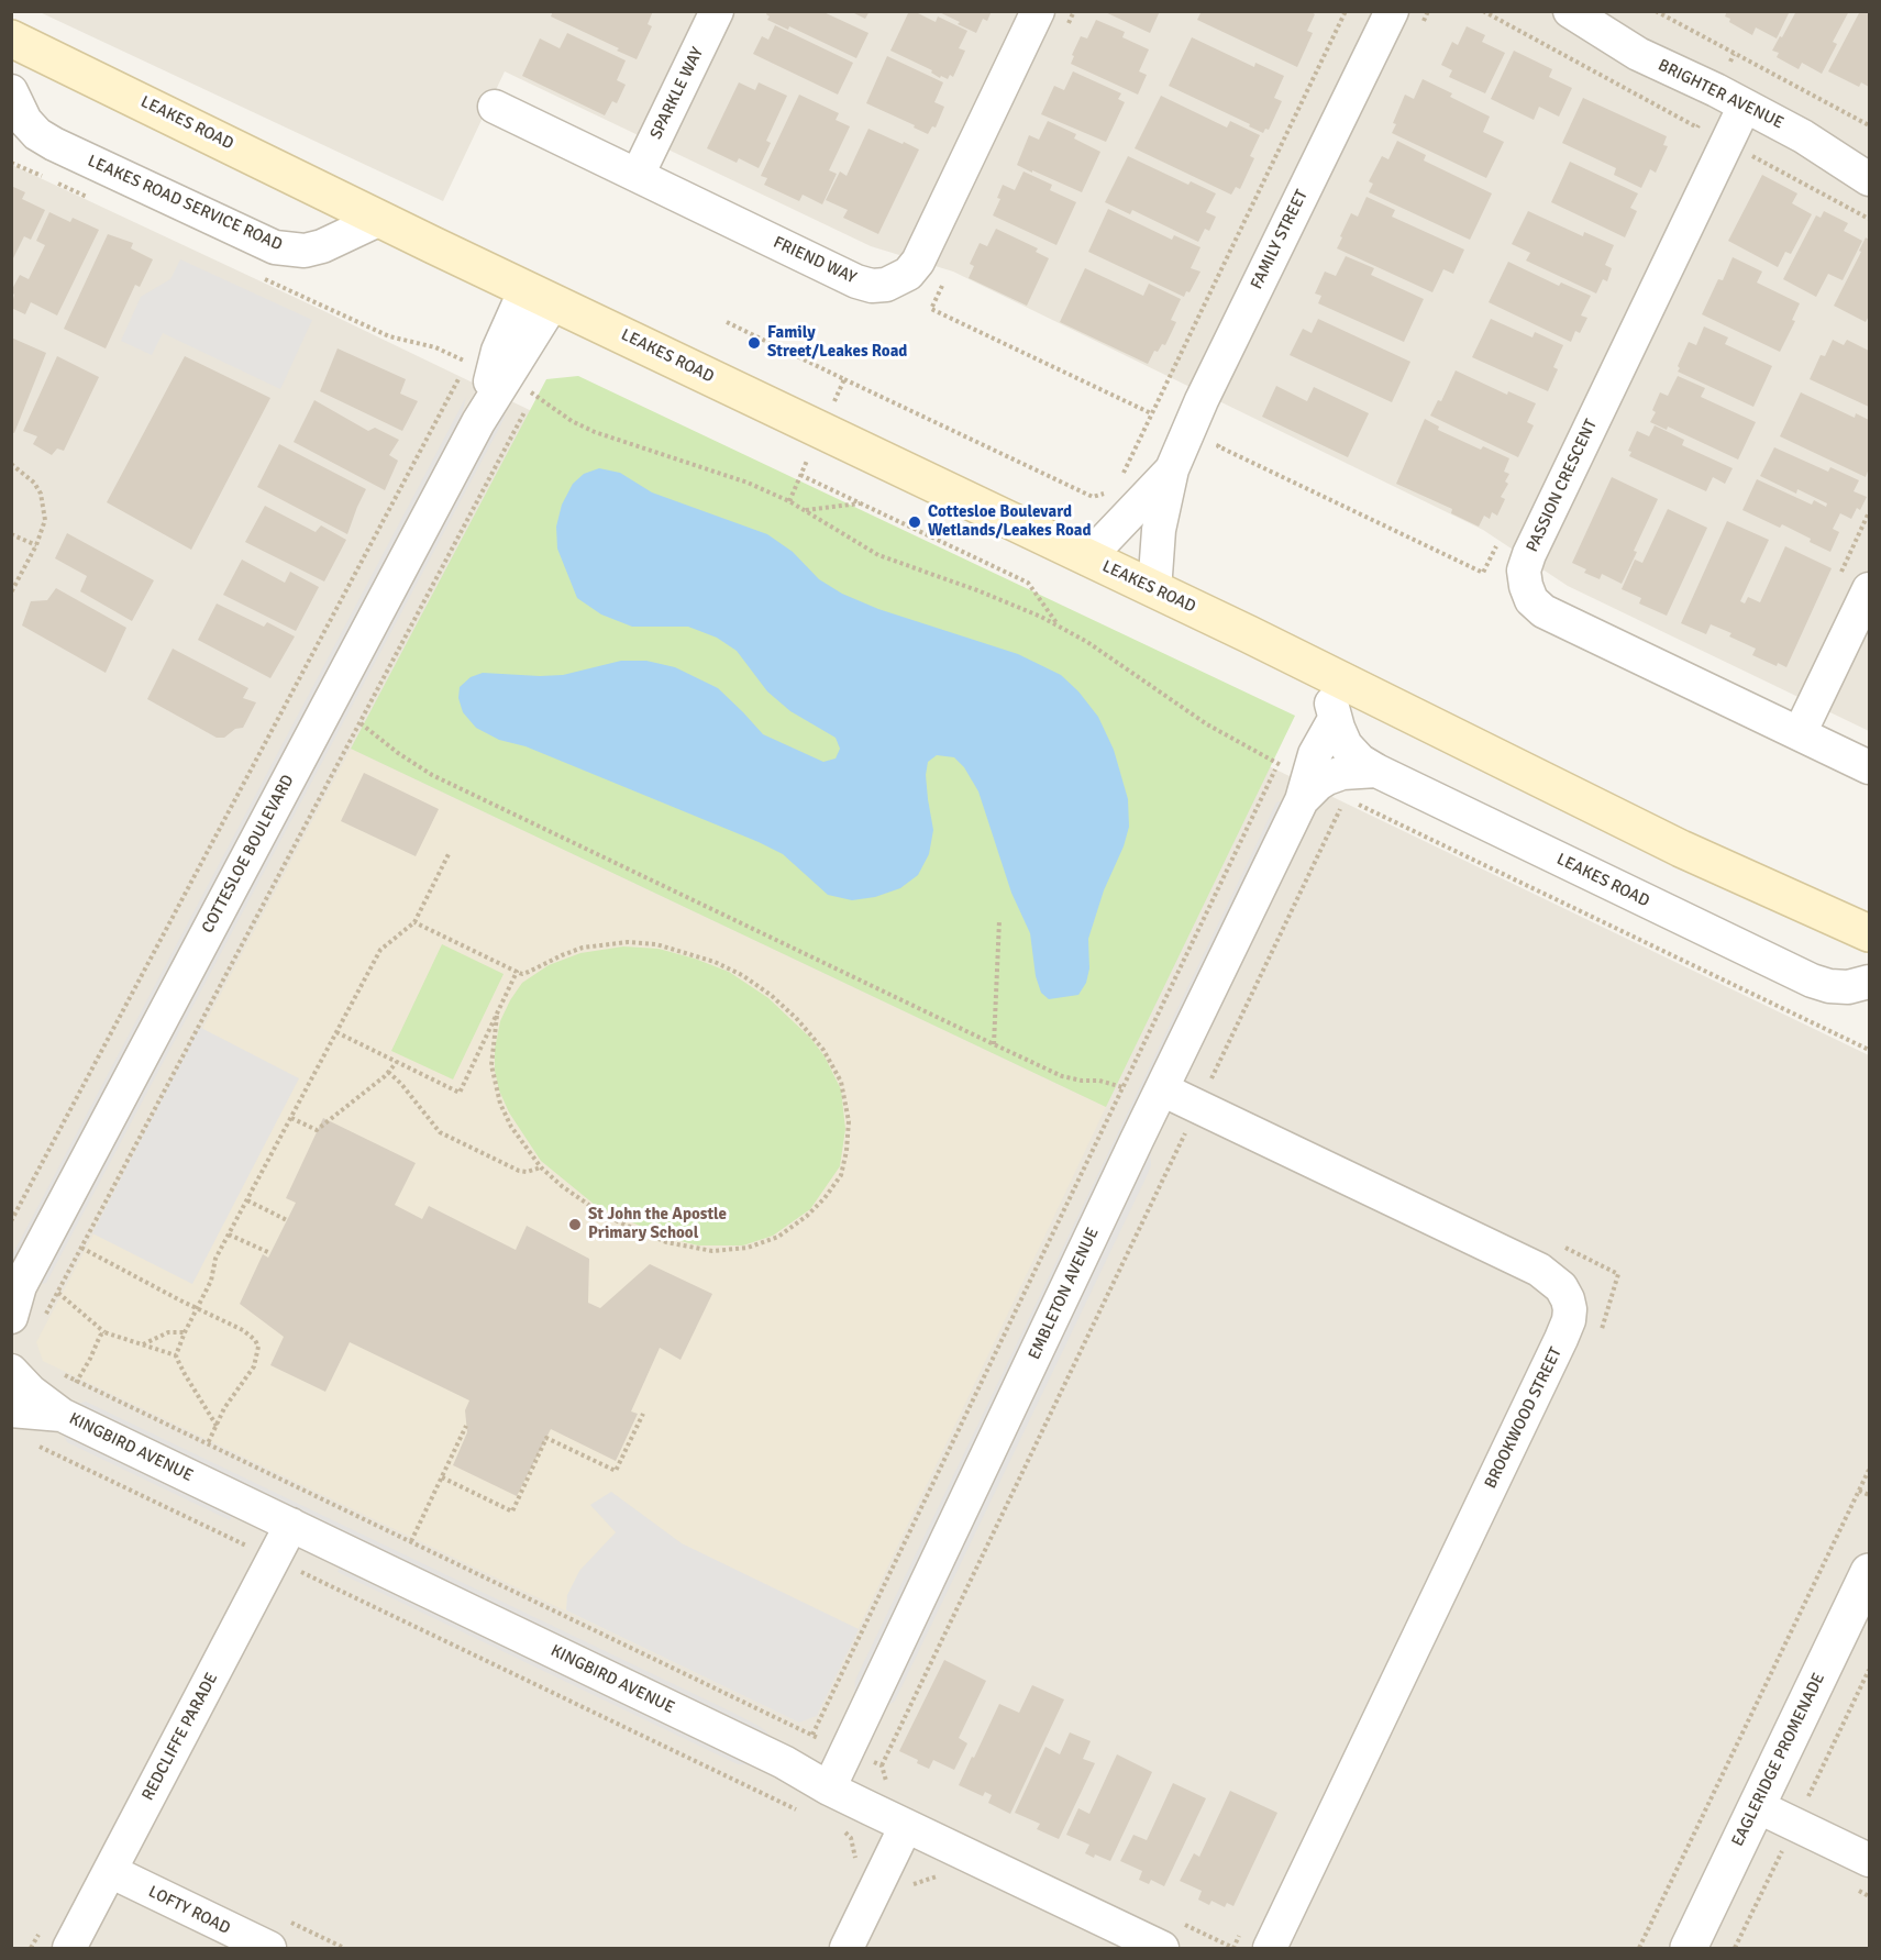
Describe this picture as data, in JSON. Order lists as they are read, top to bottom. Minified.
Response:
{"streets":{"main road":["LEAKES ROAD"],"street":["SPARKLE WAY","BRIGHTER AVENUE","LEAKES ROAD SERVICE ROAD","FAMILY STREET","FRIEND WAY","PASSION CRESCENT","COTTESLOE BOULEVARD","EMBLETON AVENUE","BROOKWOOD STREET","KINGBIRD AVENUE","REDCLIFFE PARADE","EAGLERIDGE PROMENADE","LOFTY ROAD"]},"crossings":[["SPARKLE WAY","FRIEND WAY"],["BRIGHTER AVENUE","PASSION CRESCENT"],["LEAKES ROAD","LEAKES ROAD SERVICE ROAD"],["LEAKES ROAD","FAMILY STREET"],["LEAKES ROAD","COTTESLOE BOULEVARD"],["LEAKES ROAD","EMBLETON AVENUE"],["EMBLETON AVENUE","BROOKWOOD STREET"],["EMBLETON AVENUE","KINGBIRD AVENUE"],["KINGBIRD AVENUE","REDCLIFFE PARADE"],["REDCLIFFE PARADE","LOFTY ROAD"]],"places":["Family Street/Leakes Road","Cottesloe Boulevard Wetlands/Leakes Road","St John the Apostle Primary School"]}
